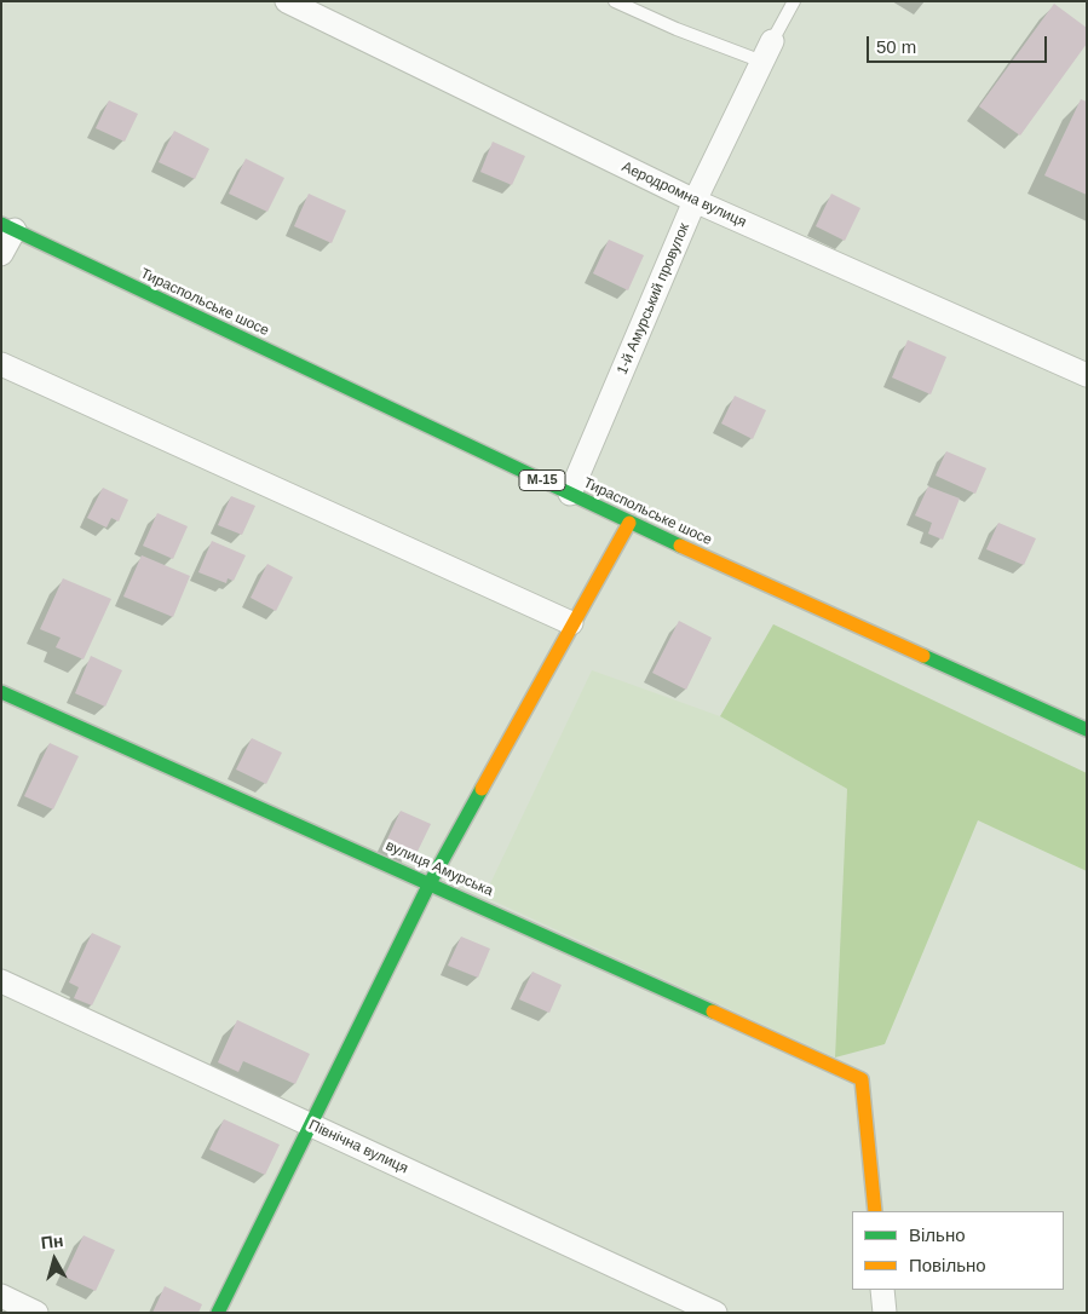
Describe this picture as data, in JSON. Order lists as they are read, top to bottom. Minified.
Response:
{"streets":{"street":["Аеродромна вулиця","1-й Амурський провулок","Тираспольське шосе","М-15","вулиця Амурська","Північна вулиця"]},"crossings":[["Аеродромна вулиця","1-й Амурський провулок"],["1-й Амурський провулок","Тираспольське шосе"]],"legend":["Вільно","Повільно"],"scale_bar":"50 m","north":"top"}
